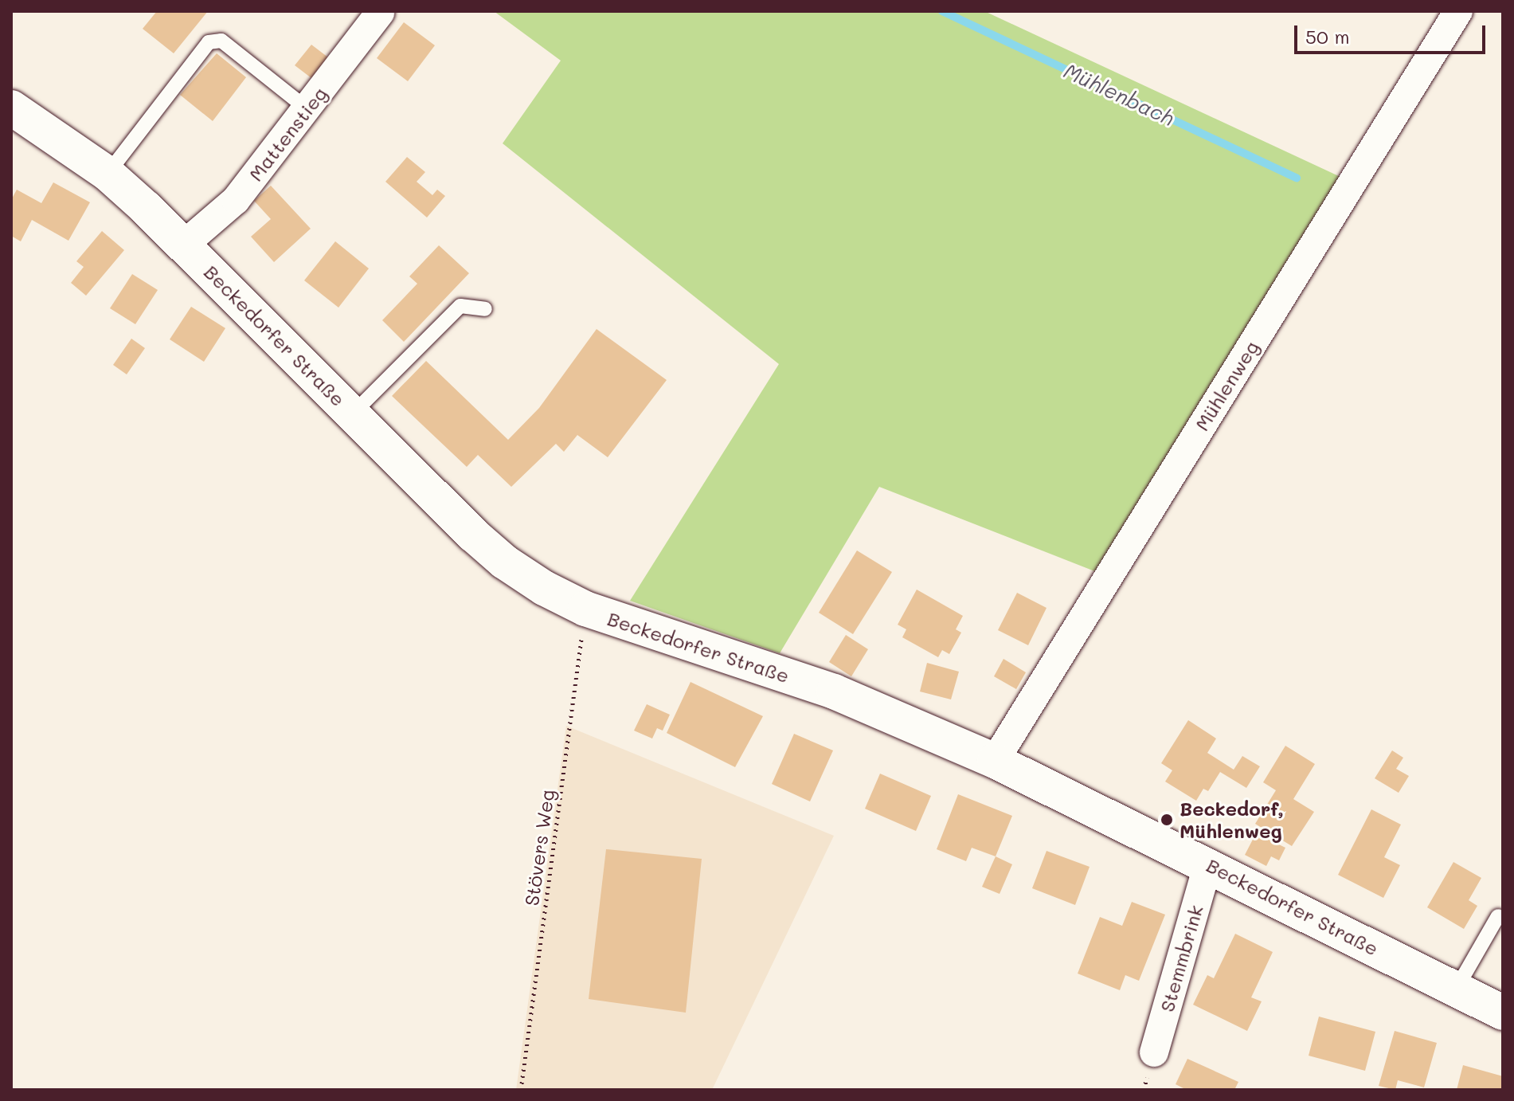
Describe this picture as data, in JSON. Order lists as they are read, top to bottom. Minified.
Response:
{"streets":{"street":["Mattenstieg","Beckedorfer Straße","Mühlenweg","Stemmbrink"],"path":["Stövers Weg"]},"crossings":[["Mattenstieg","Beckedorfer Straße"],["Beckedorfer Straße","Mühlenweg"],["Beckedorfer Straße","Stövers Weg"],["Beckedorfer Straße","Stemmbrink"]],"water":["Mühlenbach"],"places":["Beckedorf, Mühlenweg"],"scale_bar":"50 m"}
